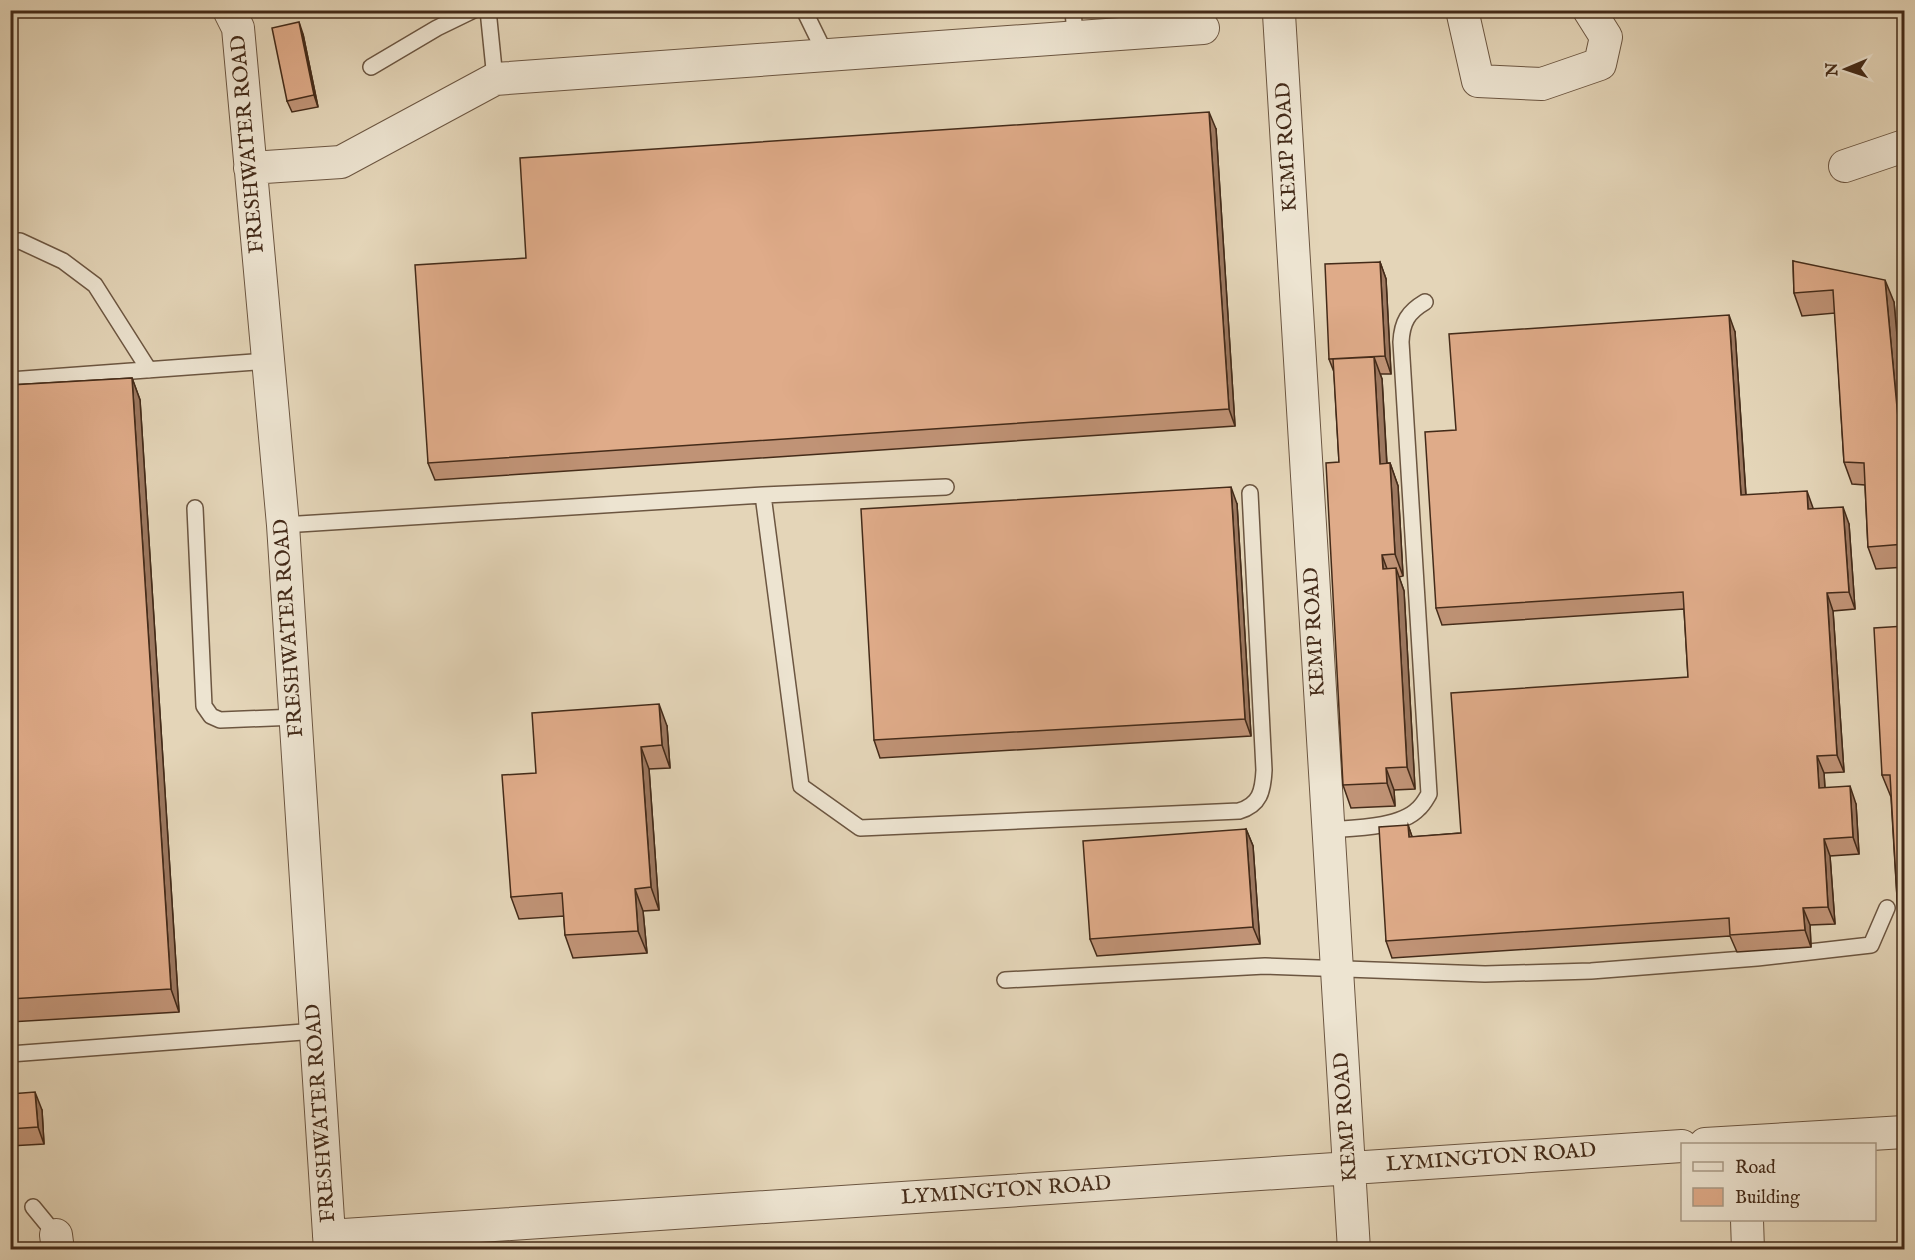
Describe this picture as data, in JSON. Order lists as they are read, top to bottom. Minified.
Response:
{"streets":{"street":["FRESHWATER ROAD","KEMP ROAD","LYMINGTON ROAD"]},"crossings":[["FRESHWATER ROAD","LYMINGTON ROAD"],["KEMP ROAD","LYMINGTON ROAD"]],"legend":["Road","Building"],"north":"left"}
